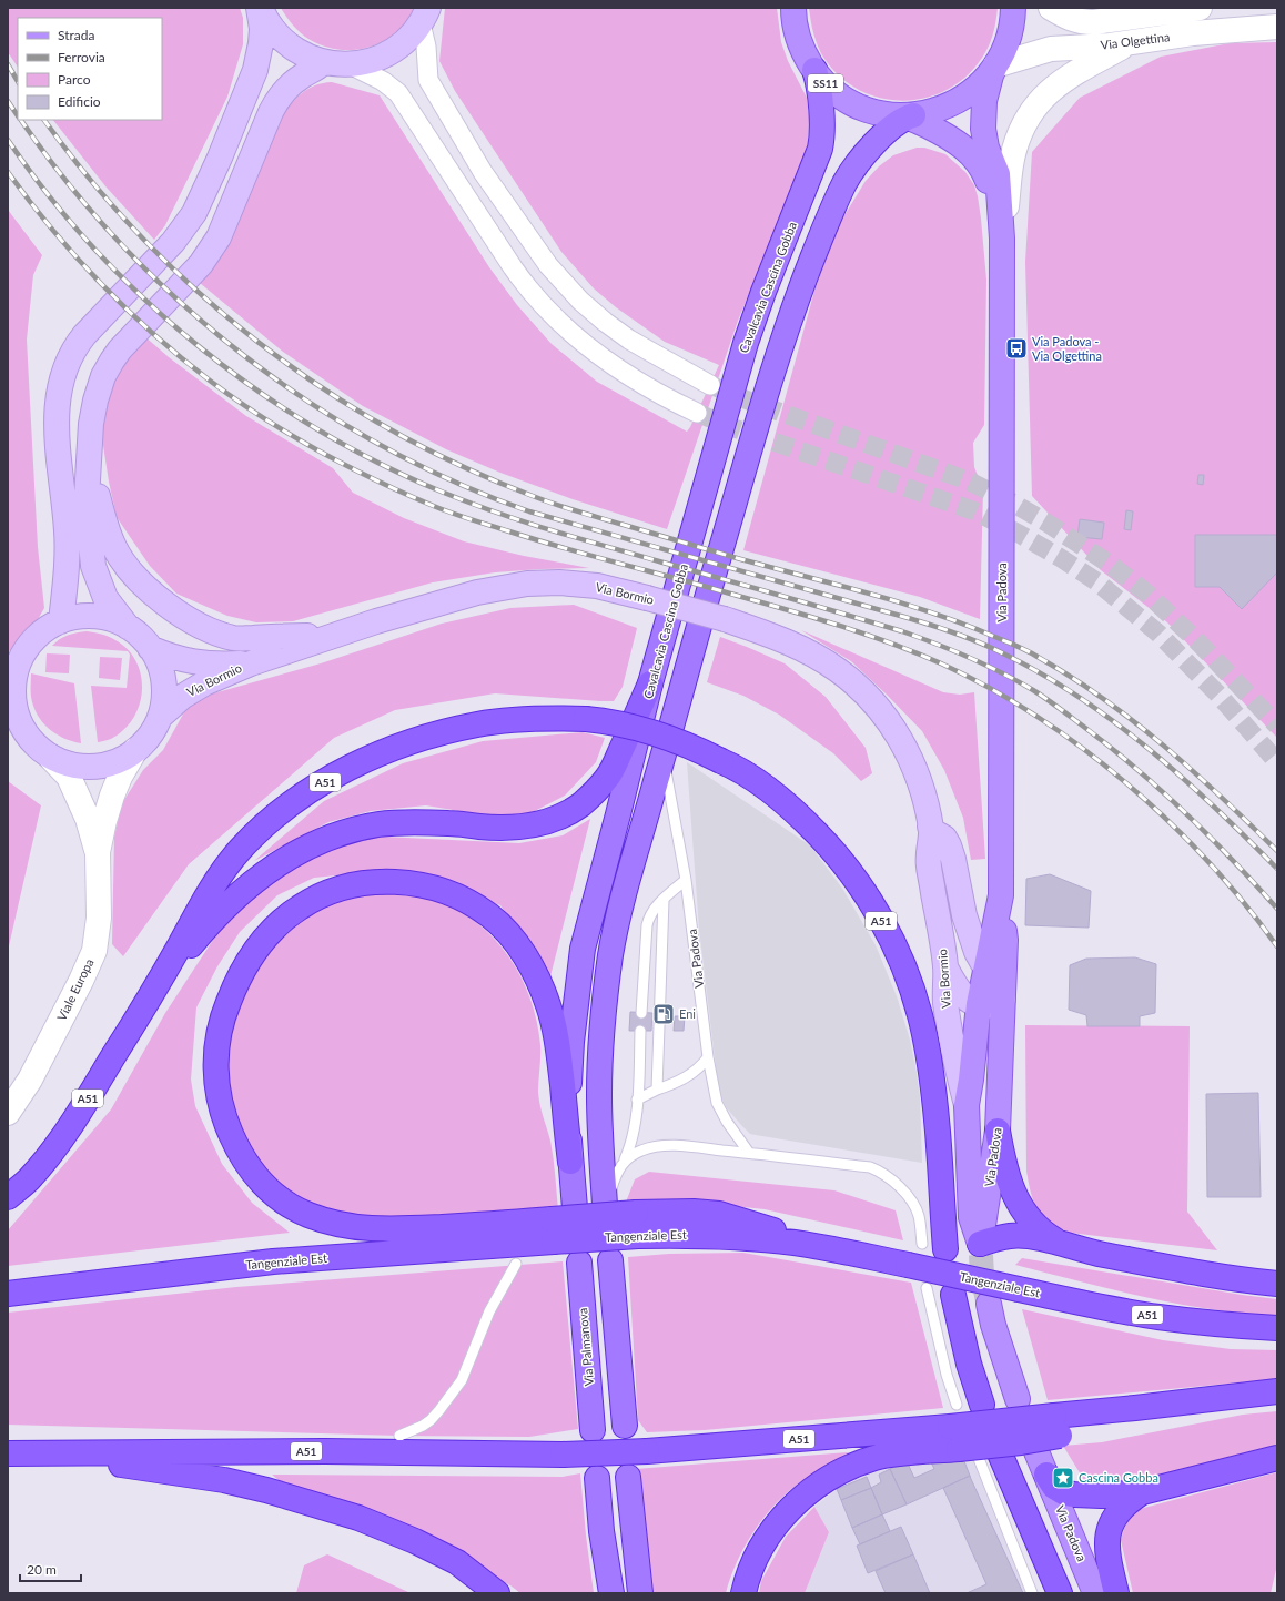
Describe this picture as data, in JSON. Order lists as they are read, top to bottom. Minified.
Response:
{"streets":{"highway":["Cavalcavia Cascina Gobba","A51","Tangenziale Est","Via Palmanova"],"main road":["SS11","Via Padova","Via Bormio"],"street":["Via Olgettina","Viale Europa"]},"crossings":[["Via Olgettina","SS11"],["Via Olgettina","Via Padova"],["SS11","Cavalcavia Cascina Gobba"],["SS11","Via Padova"],["Via Padova","Via Bormio"],["Via Bormio","Viale Europa"]],"places":{"bus stop":["Via Padova - Via Olgettina"],"fuel station":["Eni"],"place":["Cascina Gobba"]},"legend":["Strada","Ferrovia","Parco","Edificio"],"scale_bar":"20 m"}
